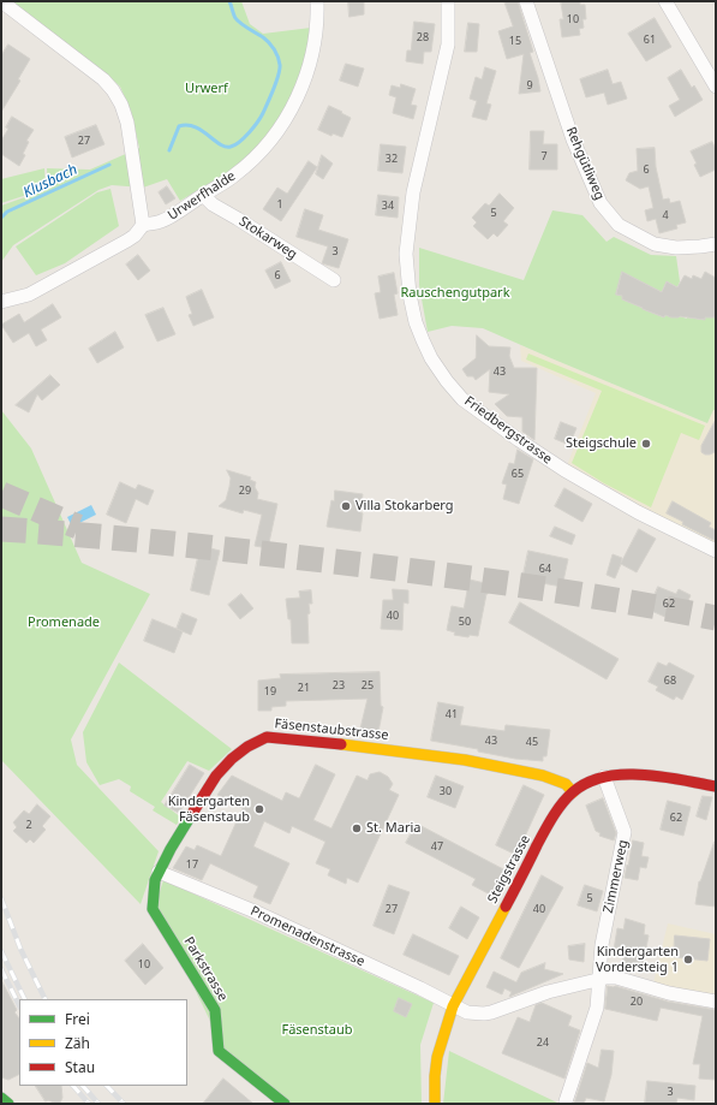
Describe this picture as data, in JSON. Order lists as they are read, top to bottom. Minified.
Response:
{"streets":{"street":["Rehgütliweg","Urwerfhalde","Stokarweg","Friedbergstrasse","Fäsenstaubstrasse","Steigstrasse","Zimmerweg","Promenadenstrasse","Parkstrasse"]},"crossings":[["Urwerfhalde","Stokarweg"],["Fäsenstaubstrasse","Steigstrasse"],["Fäsenstaubstrasse","Promenadenstrasse"],["Fäsenstaubstrasse","Parkstrasse"],["Steigstrasse","Zimmerweg"],["Steigstrasse","Promenadenstrasse"],["Zimmerweg","Promenadenstrasse"],["Promenadenstrasse","Parkstrasse"]],"water":["Klusbach"],"parks":["Urwerf","Rauschengutpark","Promenade","Fäsenstaub"],"places":["Steigschule","Villa Stokarberg","Kindergarten Fäsenstaub","St. Maria","Kindergarten Vordersteig 1"],"house_numbers":["10","28","61","15","9","27","7","32","6","1","34","5","4","3","6","43","65","29","64","62","40","50","68","23","25","21","19","41","43","45","30","62","2","47","17","5","27","40","10","20","24","3"],"legend":["Frei","Zäh","Stau"]}
